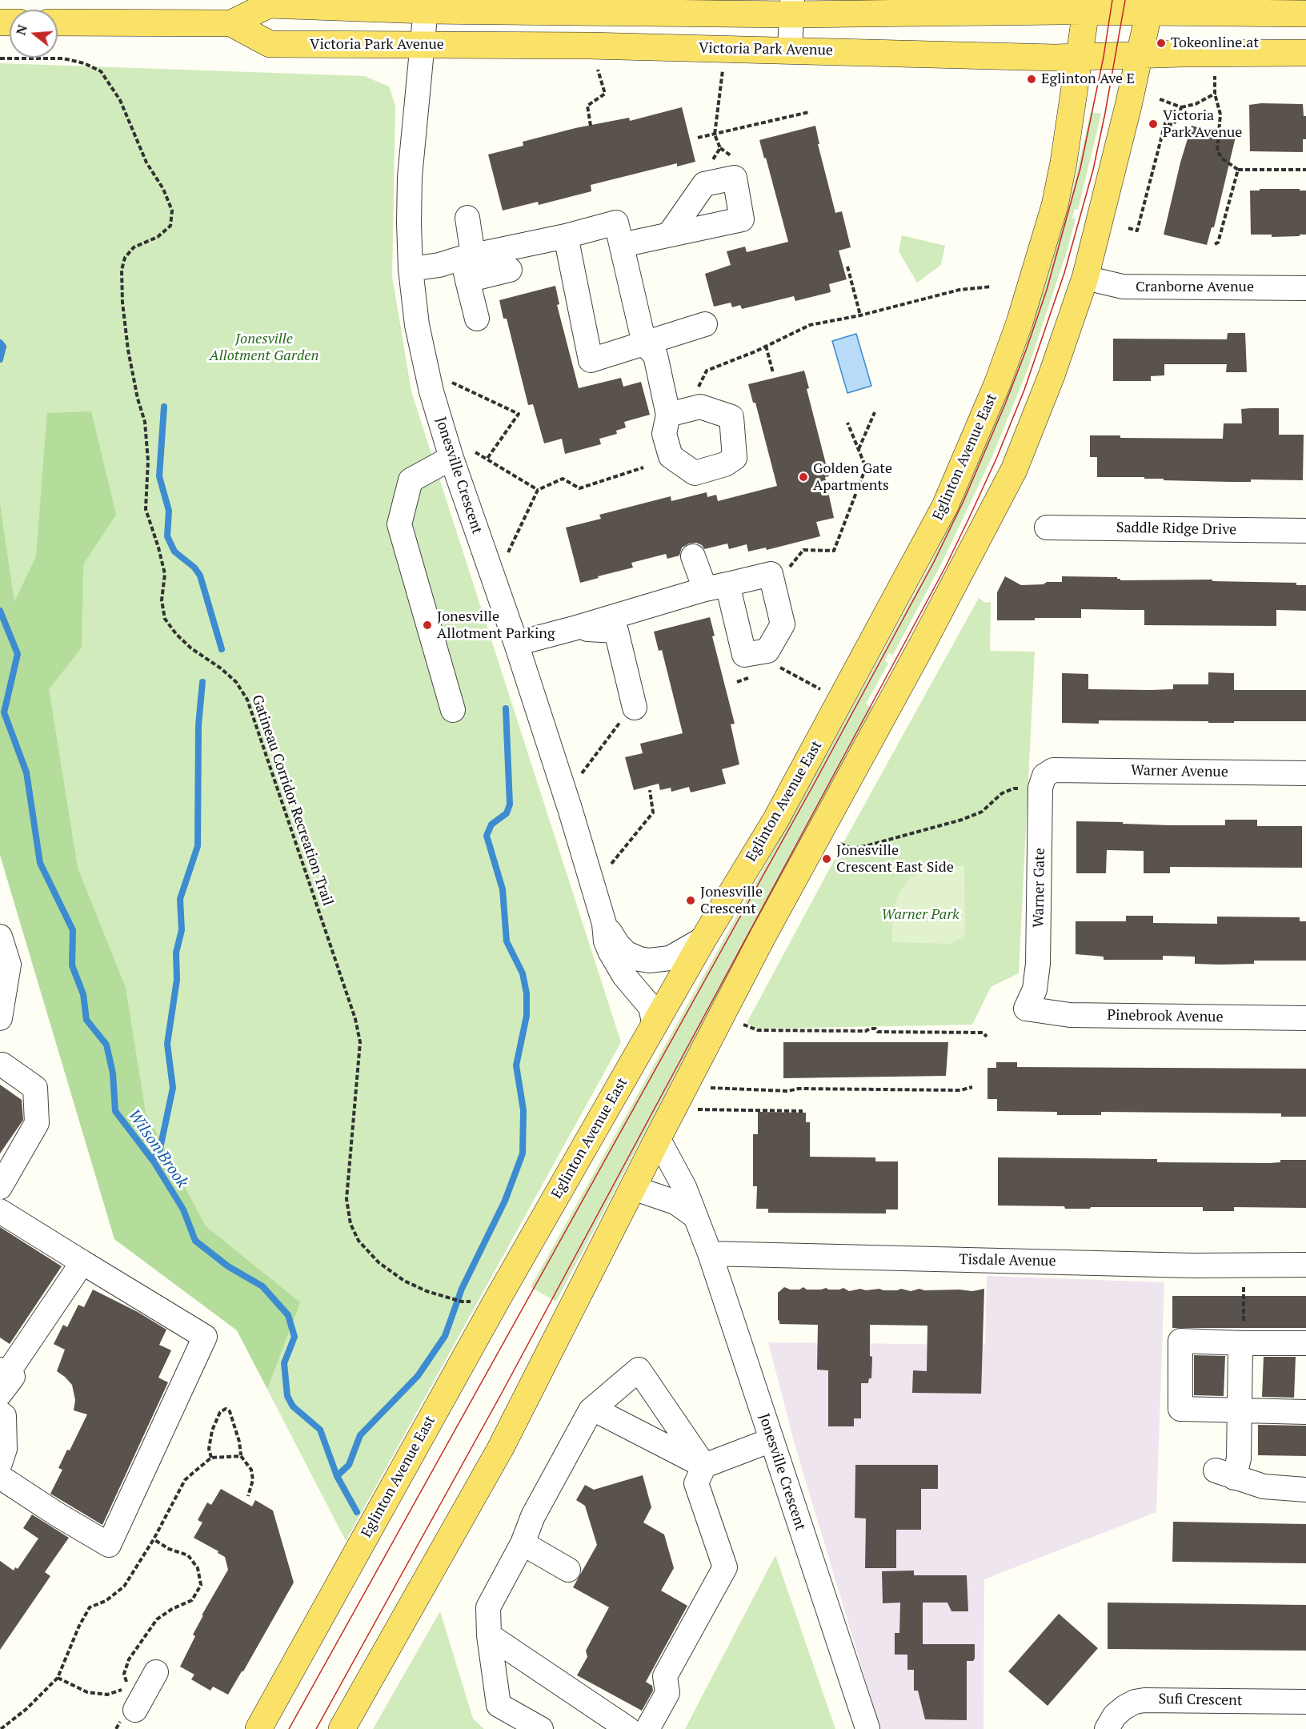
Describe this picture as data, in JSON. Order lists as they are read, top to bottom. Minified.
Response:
{"streets":{"main road":["Victoria Park Avenue","Eglinton Avenue East"],"street":["Cranborne Avenue","Jonesville Crescent","Saddle Ridge Drive","Warner Avenue","Warner Gate","Pinebrook Avenue","Tisdale Avenue","Sufi Crescent"],"path":["Gatineau Corridor Recreation Trail"]},"crossings":[["Victoria Park Avenue","Eglinton Avenue East"],["Victoria Park Avenue","Jonesville Crescent"],["Eglinton Avenue East","Jonesville Crescent"],["Eglinton Avenue East","Gatineau Corridor Recreation Trail"],["Jonesville Crescent","Tisdale Avenue"],["Warner Avenue","Warner Gate"],["Warner Gate","Pinebrook Avenue"]],"water":["Wilson Brook"],"parks":["Jonesville Allotment Garden","Warner Park"],"places":["Tokeonline.at","Eglinton Ave E","Victoria Park Avenue","Golden Gate Apartments","Jonesville Allotment Parking","Jonesville Crescent East Side","Jonesville Crescent"],"north":"left"}
